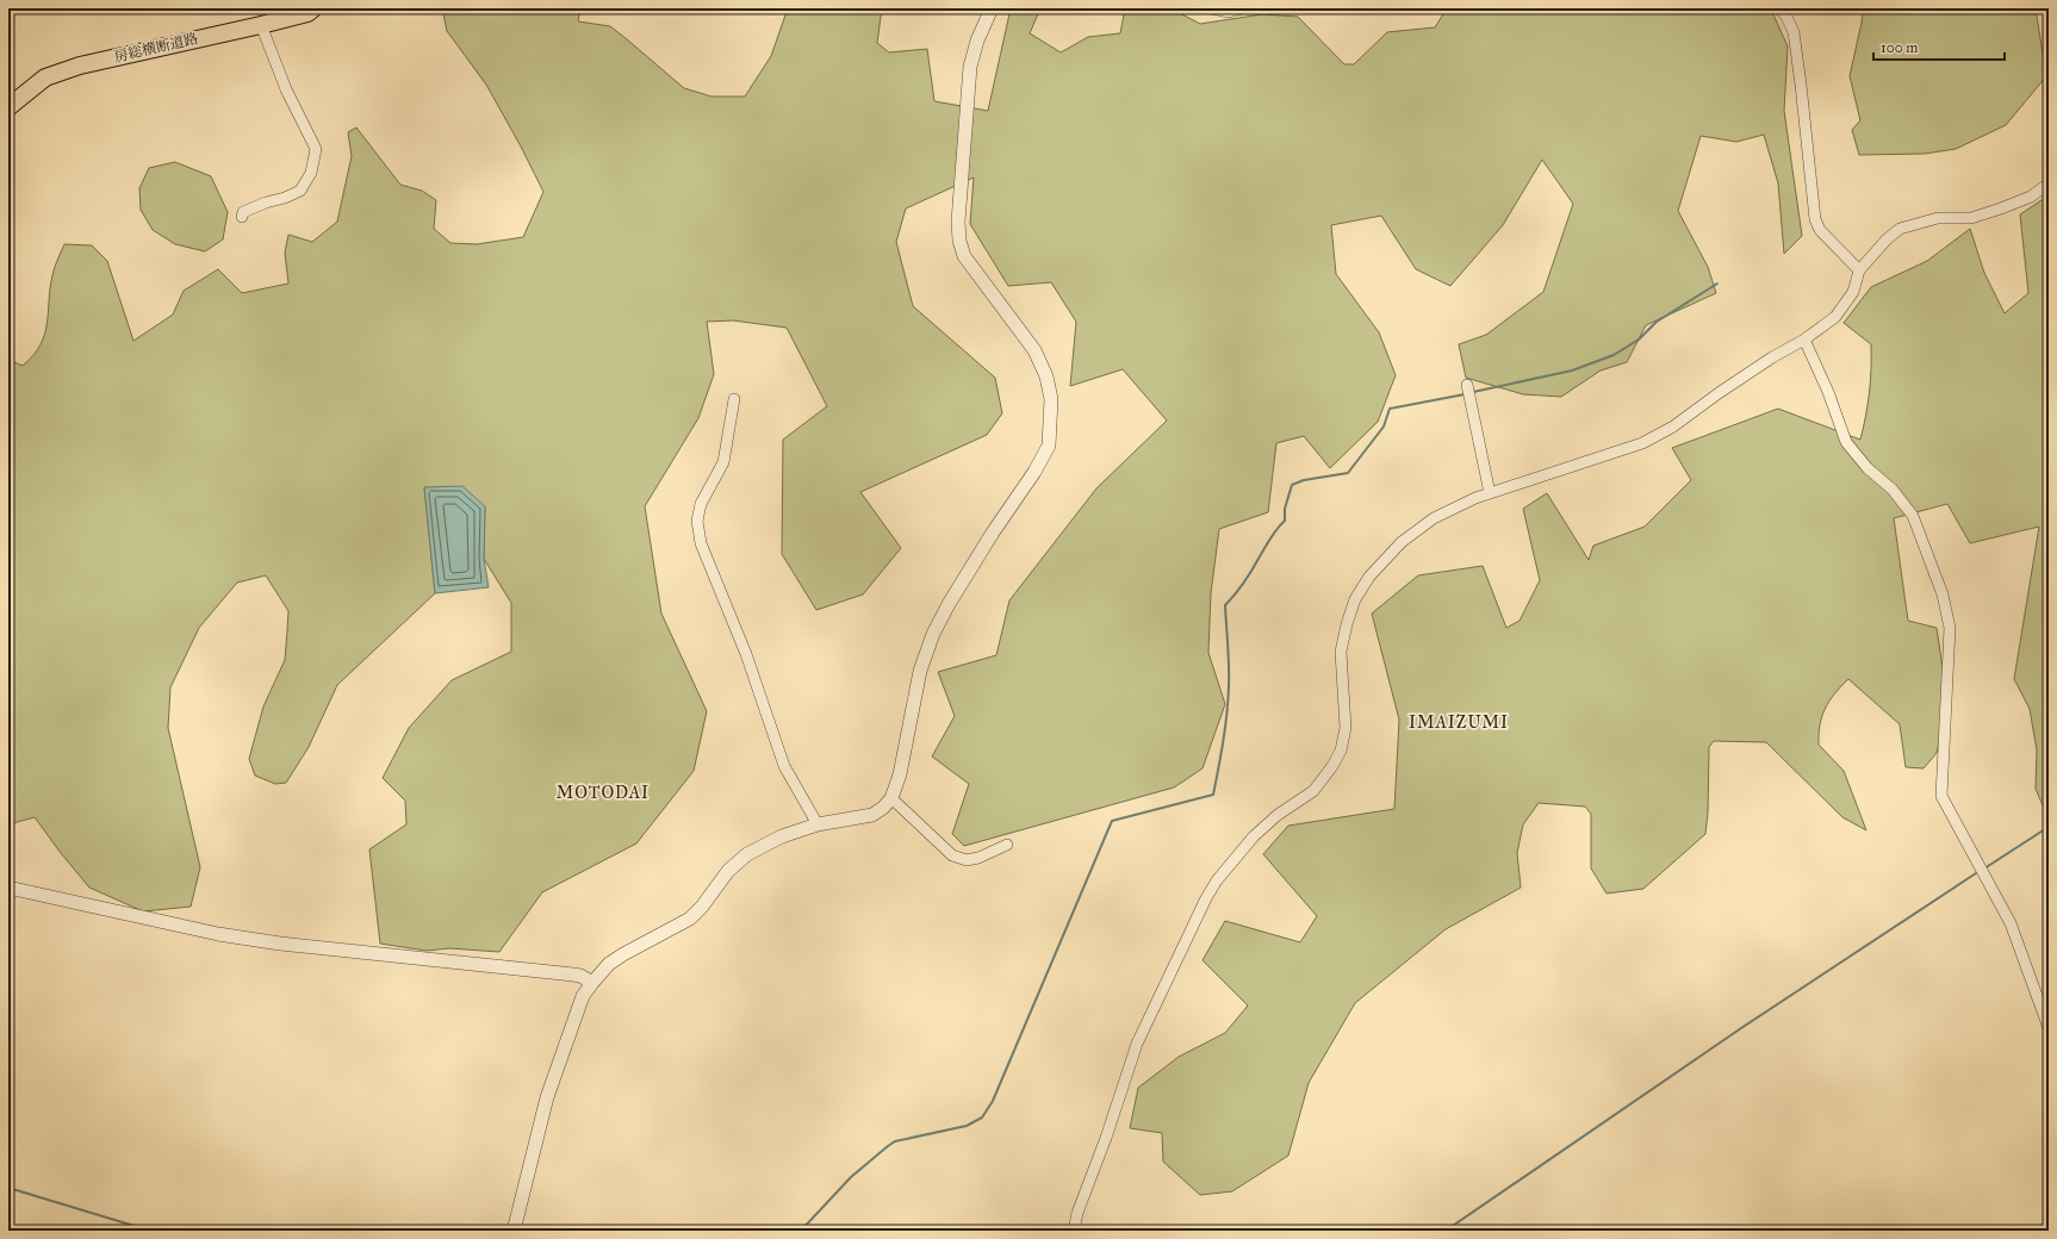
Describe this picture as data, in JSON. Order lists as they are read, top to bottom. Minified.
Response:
{"streets":{"highway":["房総横断道路"]},"districts":["IMAIZUMI","MOTODAI"],"scale_bar":"100 m"}
